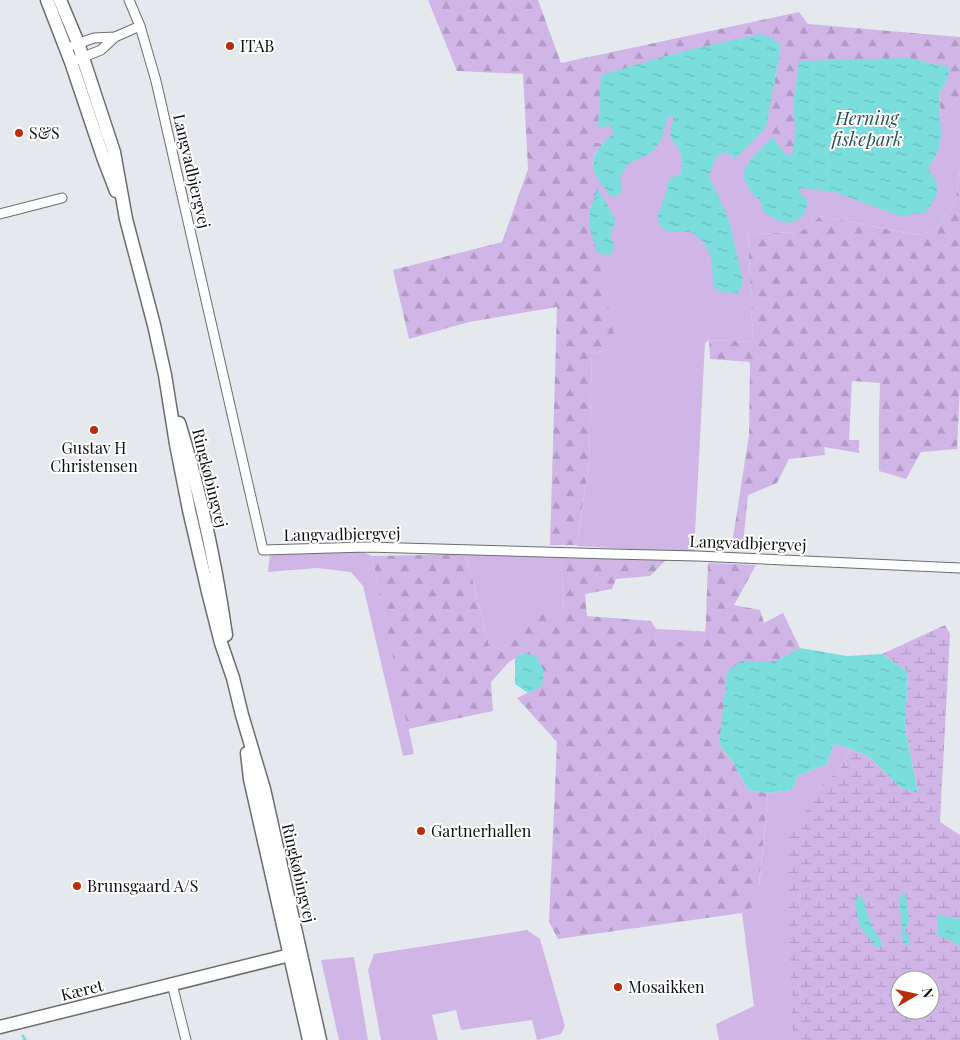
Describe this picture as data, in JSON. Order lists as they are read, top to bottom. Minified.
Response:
{"streets":{"street":["Langvadbjergvej","Ringkøbingvej","Kæret"]},"crossings":[["Ringkøbingvej","Kæret"]],"water":["Herning fiskepark"],"places":["ITAB","S&S","Gustav H Christensen","Gartnerhallen","Brunsgaard A/S","Mosaikken"],"north":"right"}
